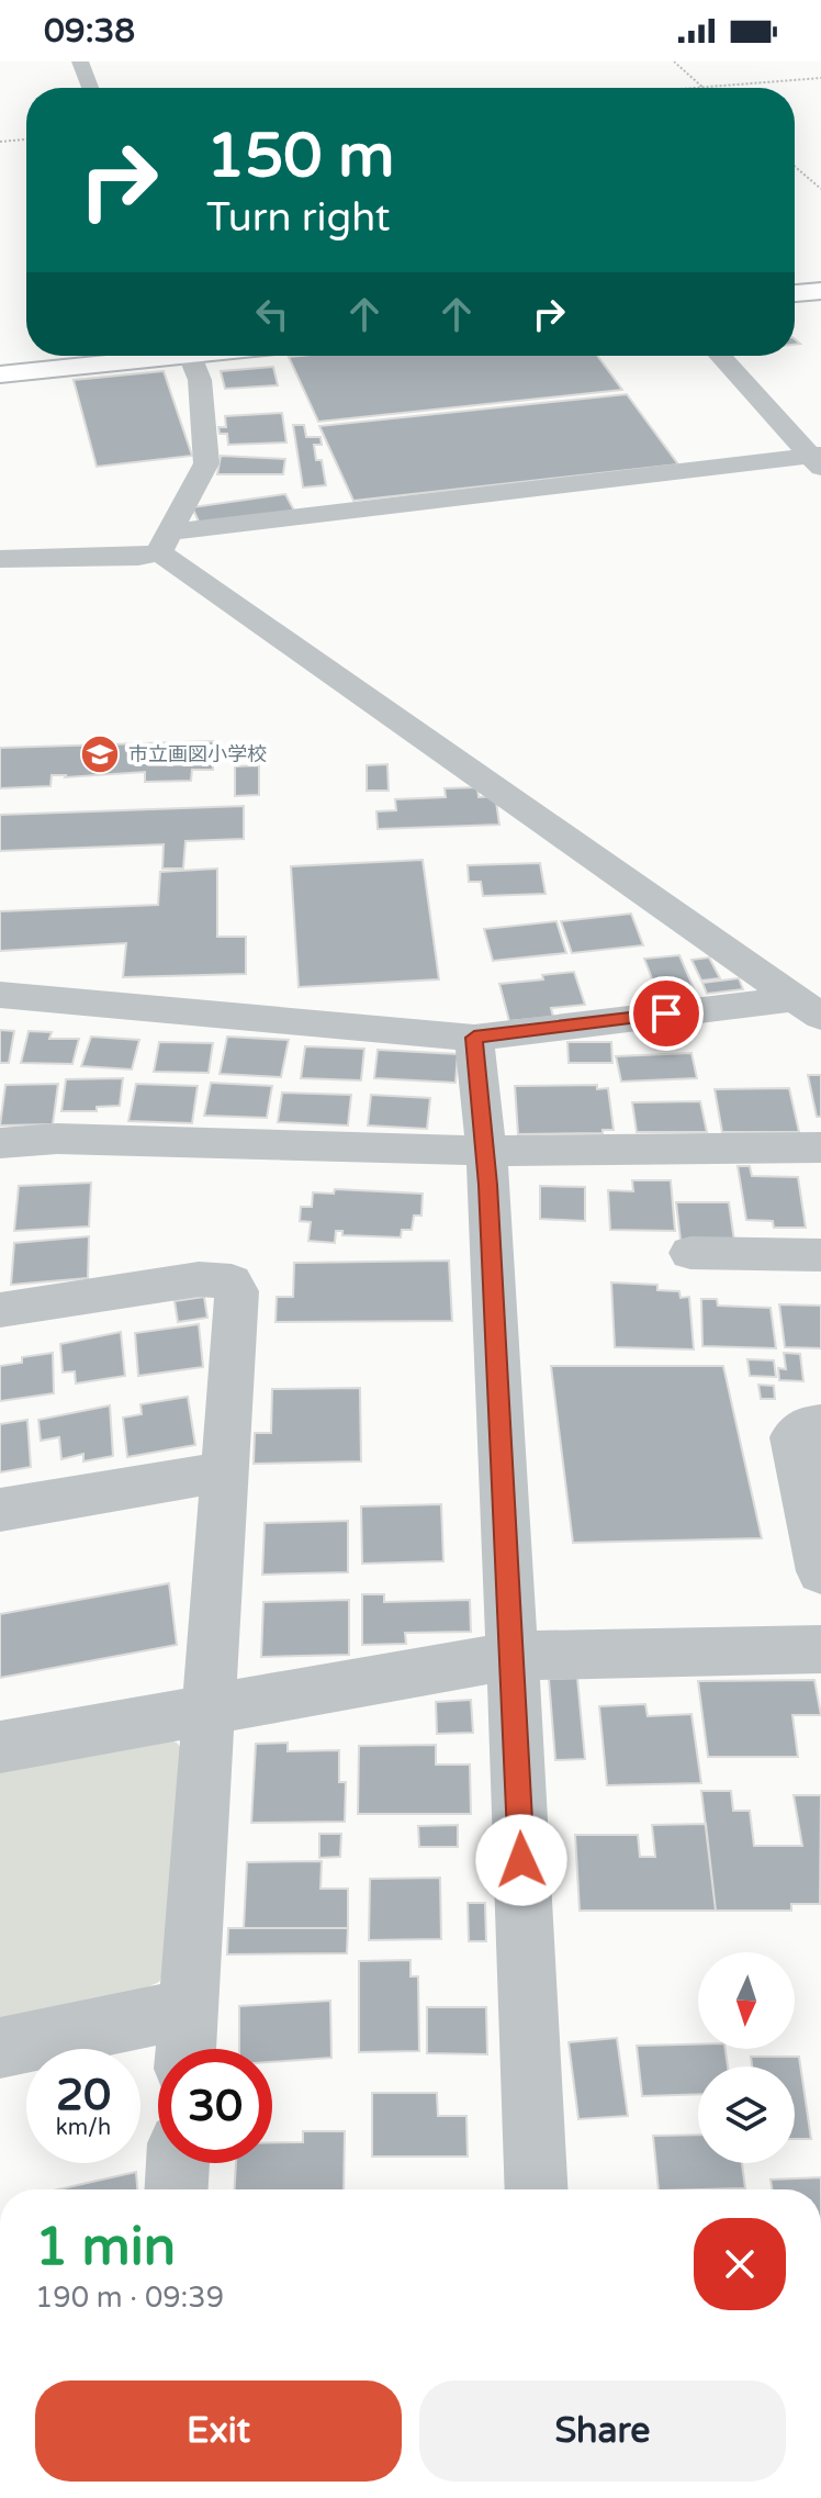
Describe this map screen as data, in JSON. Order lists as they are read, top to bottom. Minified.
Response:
{"places":{"school or university":["市立画図小学校"]},"north":"bottom","page":{"status":"09:38","turn":["150 m","Turn right"],"speed":"20 km/h","limit":"30","heading":["1 min","190 m · 09:39"],"buttons":["Exit","Share"]}}
